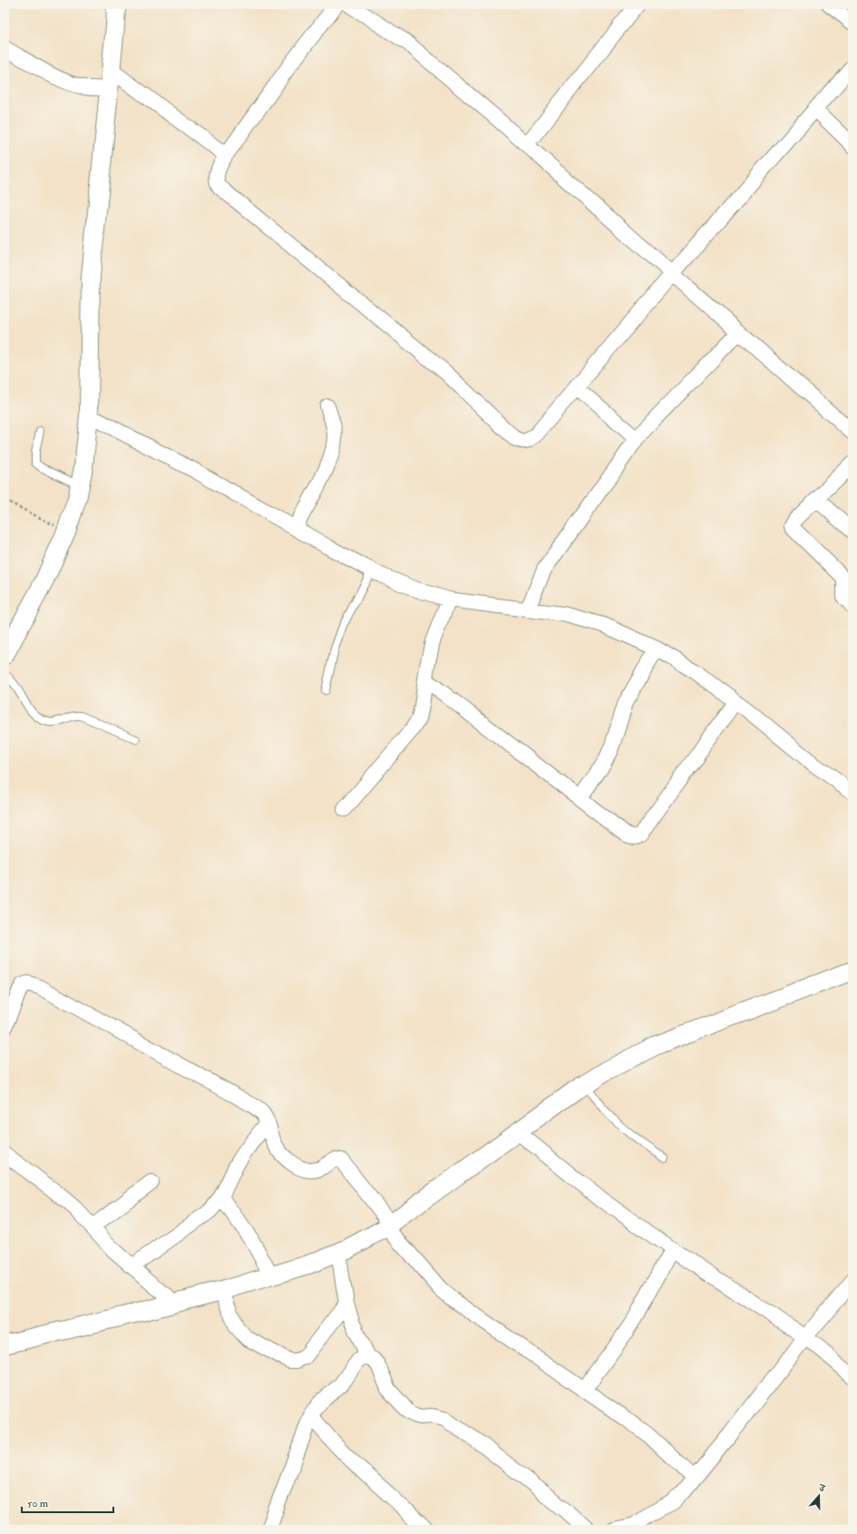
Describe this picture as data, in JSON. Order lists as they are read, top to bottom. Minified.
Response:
{"scale_bar":"50 m","north":"top"}
